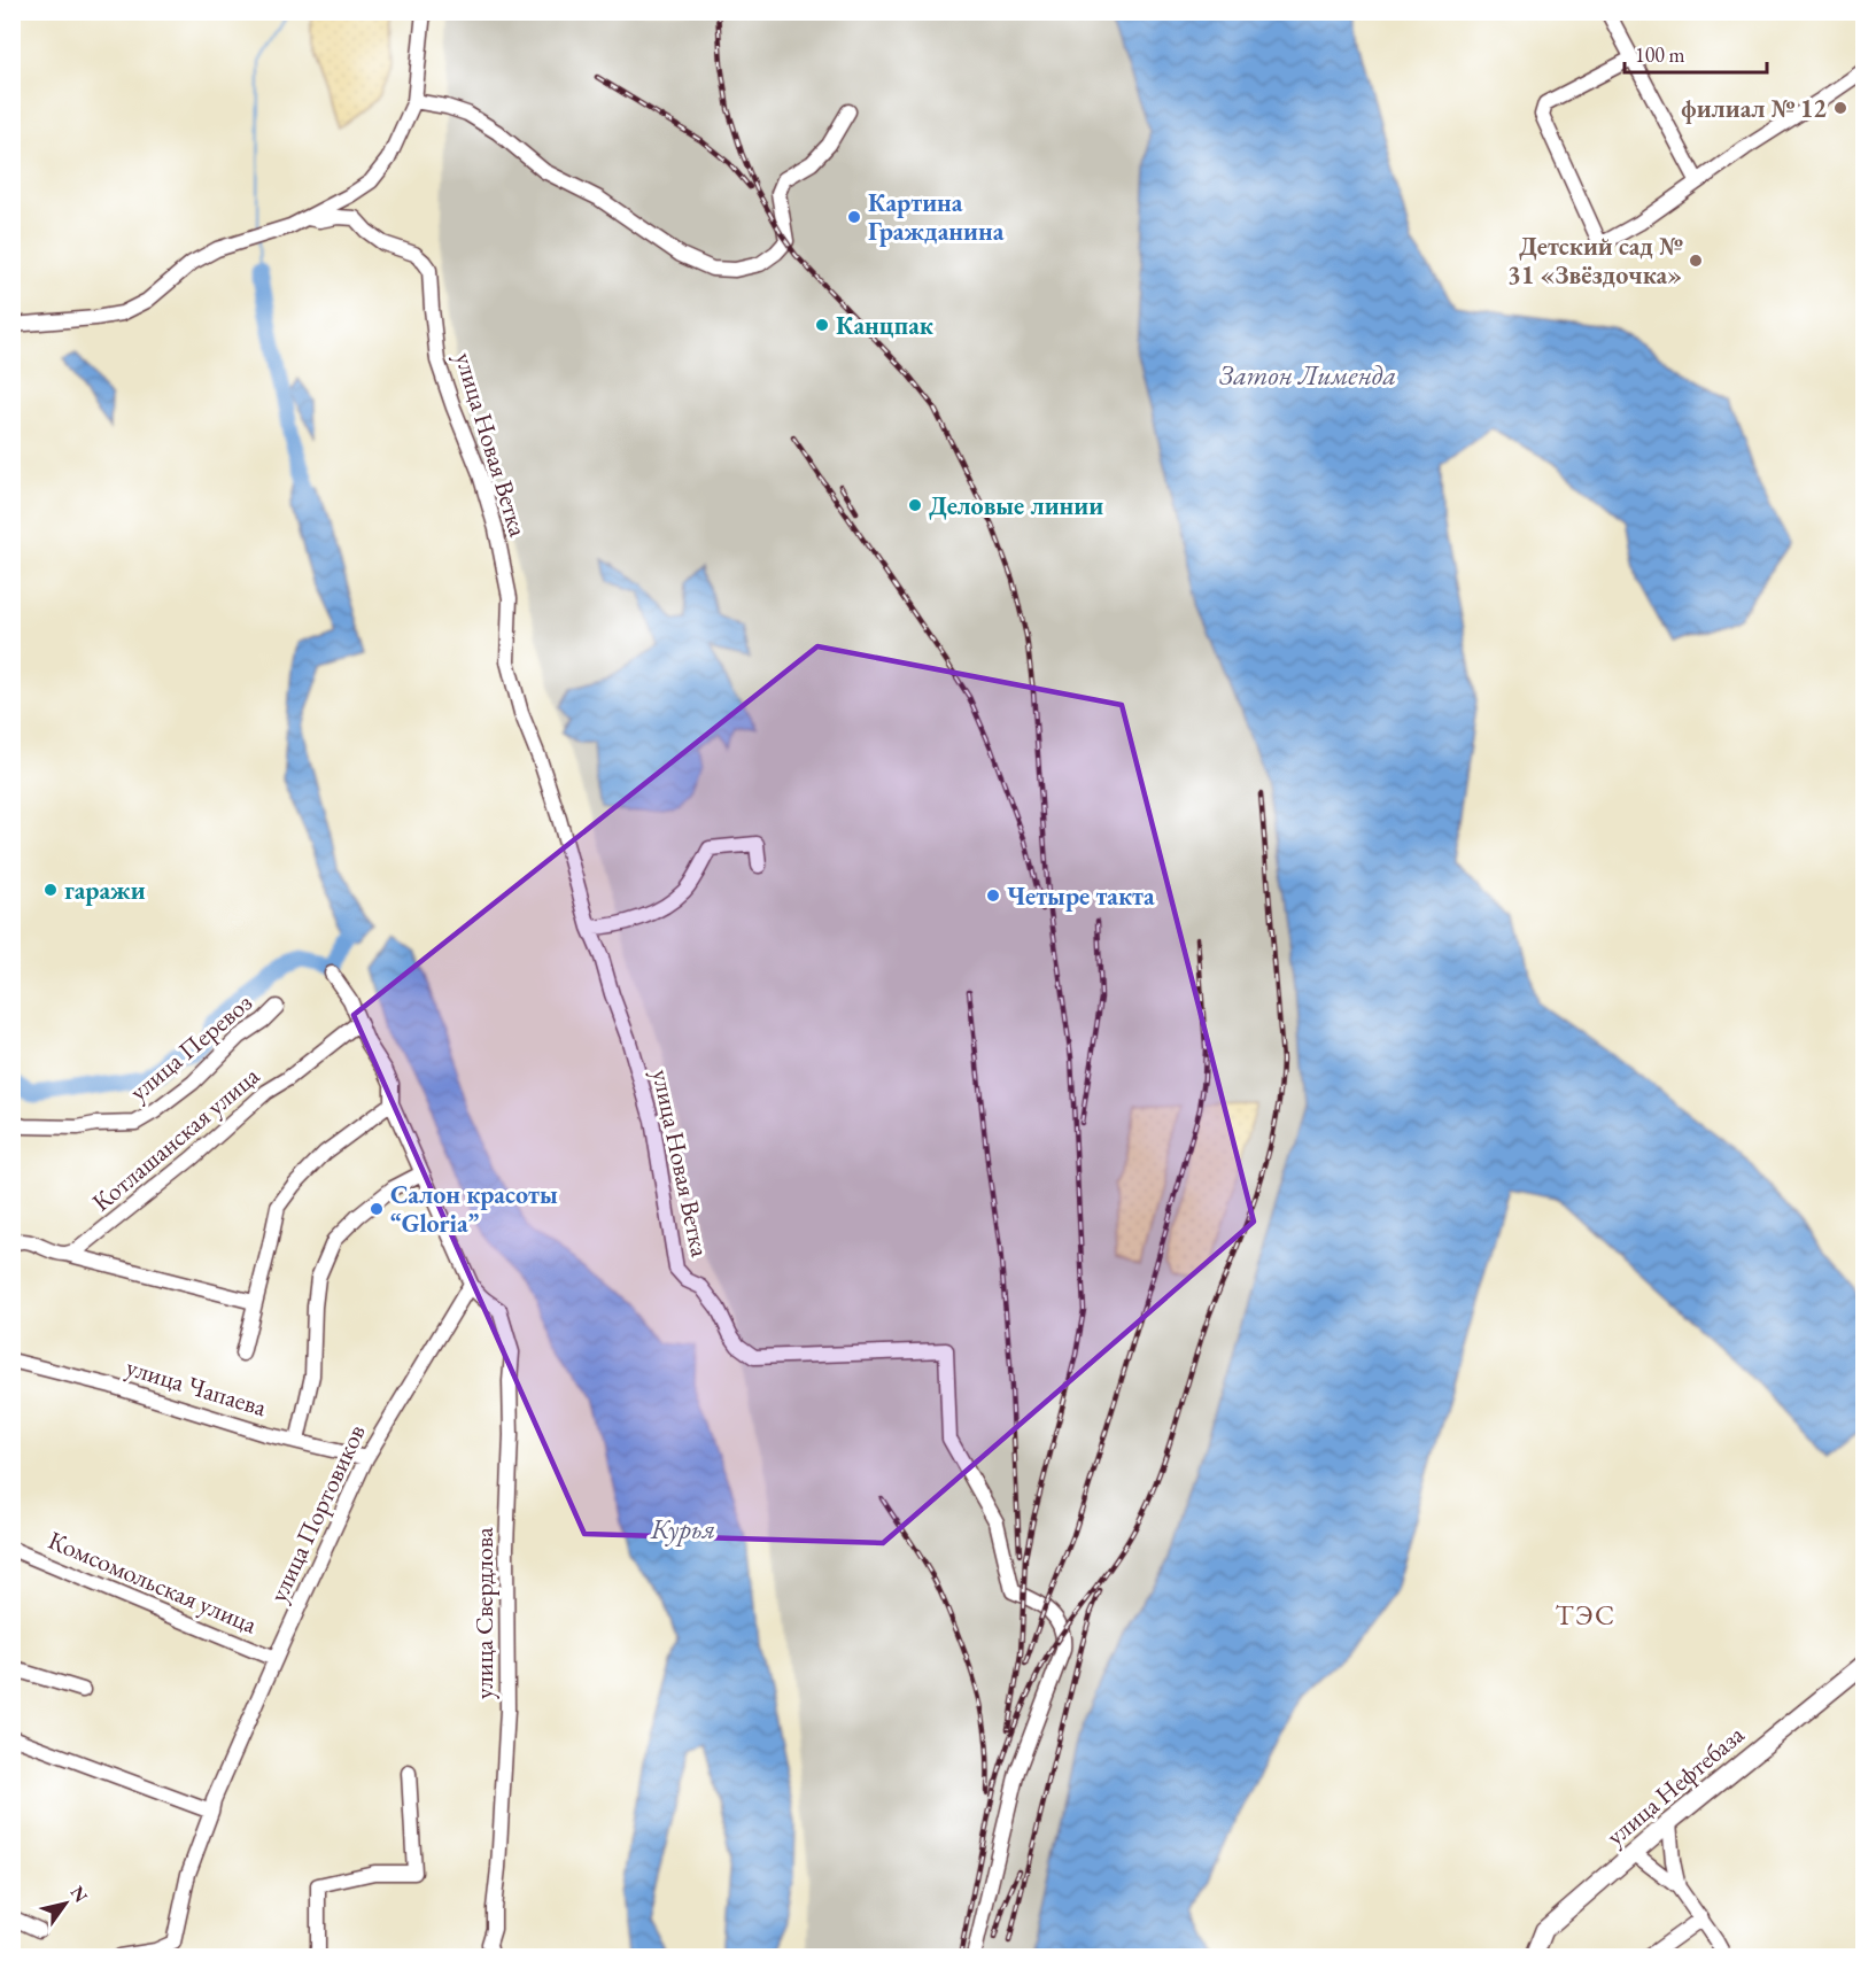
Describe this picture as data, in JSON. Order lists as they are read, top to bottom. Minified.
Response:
{"streets":{"main road":["улица Нефтебаза"],"street":["улица Новая Ветка","улица Перевоз","Котлашанская улица","улица Чапаева","улица Портовиков","Комсомольская улица","улица Свердлова"]},"crossings":[["улица Чапаева","улица Портовиков"],["улица Портовиков","Комсомольская улица"],["улица Портовиков","улица Свердлова"]],"districts":["ТЭС"],"water":["Затон Лименда","Курья"],"places":["филиал № 12","Картина Гражданина","Детский сад № 31 «Звёздочка»","Канцпак","Деловые линии","гаражи","Четыре такта","Салон красоты “Gloria”"],"scale_bar":"100 m","north":"top right"}
